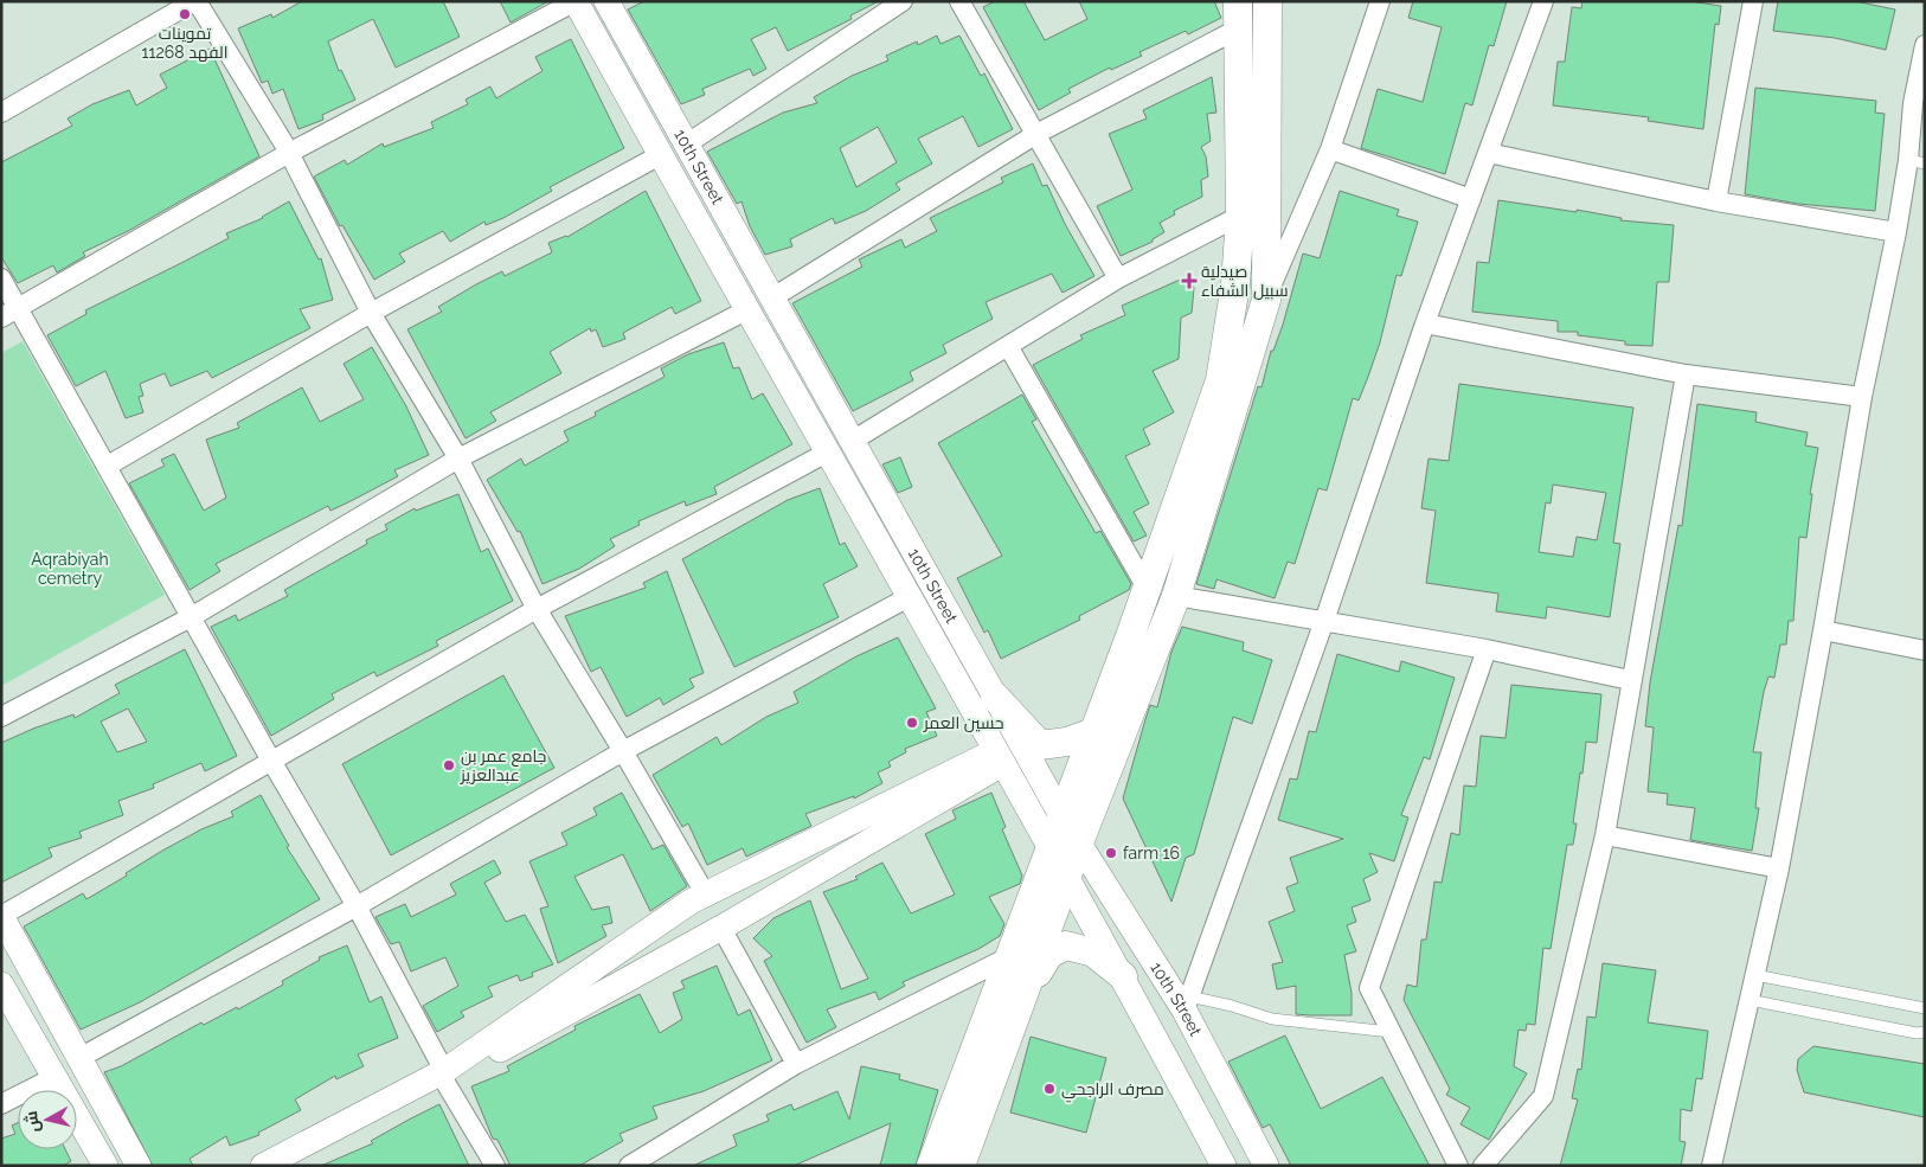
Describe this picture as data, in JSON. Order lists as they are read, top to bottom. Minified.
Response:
{"streets":{"street":["10th Street"]},"parks":["Aqrabiyah cemetry"],"places":{"other":["تموينات الفهد 11268","حسين العمر","جامع عمر بن عبدالعزيز","farm 16","مصرف الراجحي"],"health":["صيدلية سبيل الشفاء"]},"north":"left"}
